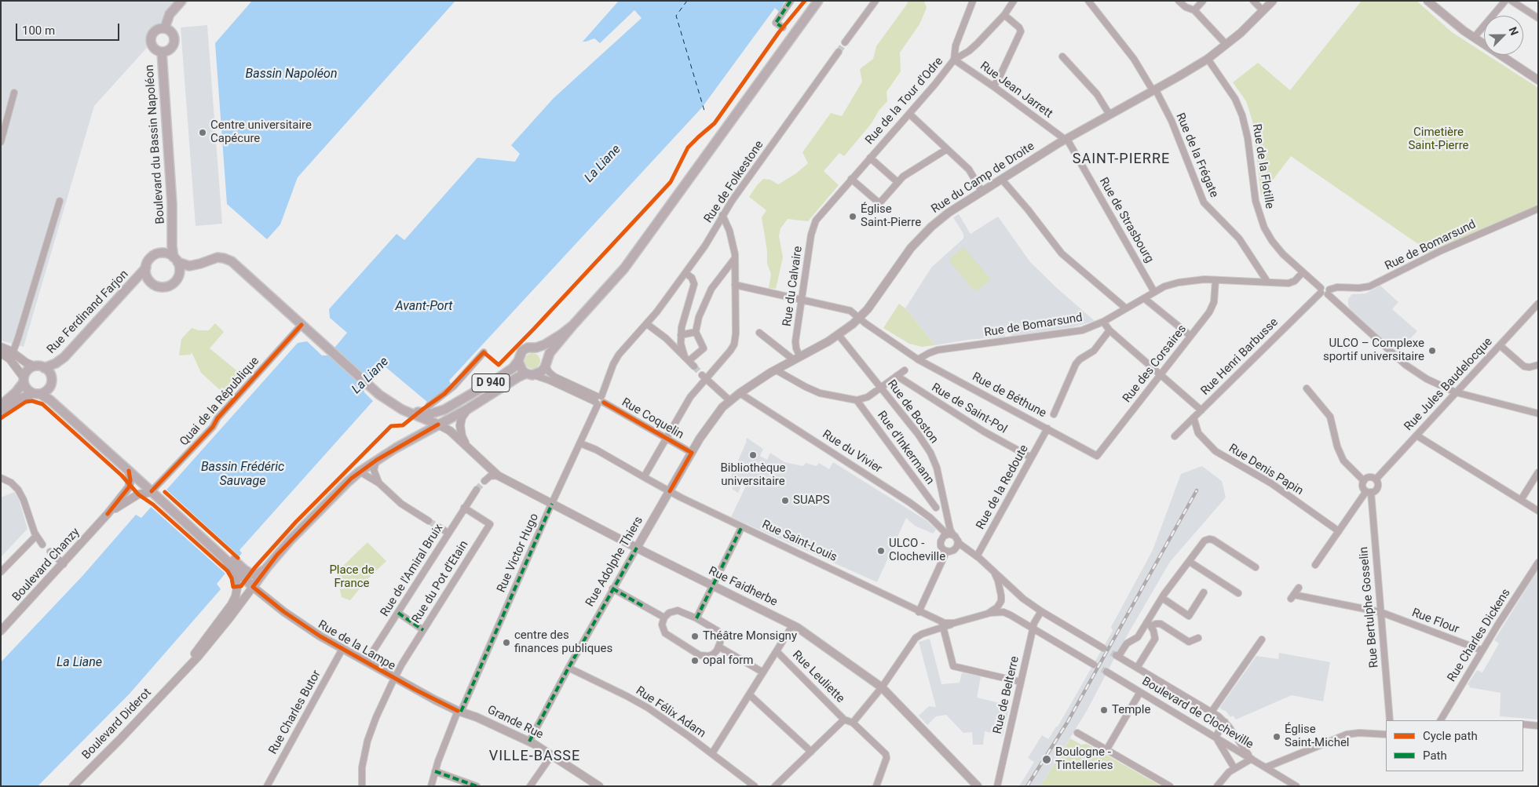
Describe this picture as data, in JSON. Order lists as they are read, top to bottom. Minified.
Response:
{"streets":{"main road":["Boulevard du Bassin Napoléon","Rue Ferdinand Farjon","D 940"],"street":["Rue Jean Jarrett","Rue de la Tour d'Odre","Rue de la Frégate","Rue de la Flotille","Rue du Camp de Droite","Rue de Folkestone","Rue de Strasbourg","Rue de Bomarsund","Rue du Calvaire","Rue Henri Barbusse","Rue des Corsaires","Rue Jules Baudelocque","Rue de Béthune","Quai de la République","Rue de Saint-Pol","Rue de Boston","Rue Coquelin","Rue d'Inkermann","Rue du Vivier","Rue Denis Papin","Rue de la Redoute","Rue Saint-Louis","Rue Victor Hugo","Rue Adolphe Thiers","Boulevard Chanzy","Rue de l'Amiral Bruix","Rue du Pot d'Etain","Rue Faidherbe","Rue Bertulphe Gosselin","Rue Flour","Rue Charles Dickens","Rue de la Lampe","Rue Leuliette","Rue de Belterre","Rue Charles Butor","Rue Félix Adam","Boulevard de Clocheville","Grande Rue","Boulevard Diderot"]},"crossings":[["Rue Jean Jarrett","Rue de la Tour d'Odre"],["Rue Jean Jarrett","Rue du Camp de Droite"],["Rue Jean Jarrett","Rue de Strasbourg"],["Rue de la Tour d'Odre","Rue du Calvaire"],["Boulevard du Bassin Napoléon","Rue Ferdinand Farjon"],["Rue de la Frégate","Rue du Camp de Droite"],["Rue de la Frégate","Rue de Bomarsund"],["Rue de la Flotille","Rue du Camp de Droite"],["Rue de la Flotille","Rue de Bomarsund"],["Rue de la Flotille","Rue Henri Barbusse"],["Rue du Camp de Droite","Rue de Strasbourg"],["Rue du Camp de Droite","Rue du Calvaire"],["Rue du Camp de Droite","Rue de Béthune"],["Rue du Camp de Droite","Rue de Boston"],["Rue du Camp de Droite","Rue du Vivier"],["Rue du Camp de Droite","Rue Adolphe Thiers"],["Rue de Folkestone","Rue Victor Hugo"],["Rue de Strasbourg","Rue de Bomarsund"],["Rue de Bomarsund","Rue Henri Barbusse"],["Rue de Bomarsund","Rue des Corsaires"],["Rue de Bomarsund","Rue de Béthune"],["Rue du Calvaire","Rue de Béthune"],["Rue Henri Barbusse","Rue Denis Papin"],["Rue des Corsaires","Rue de Béthune"],["D 940","Rue Faidherbe"],["D 940","Rue de la Lampe"],["D 940","Boulevard Diderot"],["Rue Jules Baudelocque","Rue Bertulphe Gosselin"],["Rue de Béthune","Rue de la Redoute"],["Quai de la République","Boulevard Chanzy"],["Rue de Saint-Pol","Rue de la Redoute"],["Rue de Boston","Rue du Vivier"],["Rue Coquelin","Rue Victor Hugo"],["Rue Coquelin","Rue Adolphe Thiers"],["Rue Saint-Louis","Rue Victor Hugo"],["Rue Saint-Louis","Rue Adolphe Thiers"],["Rue Victor Hugo","Rue Faidherbe"],["Rue Victor Hugo","Rue de la Lampe"],["Rue Victor Hugo","Grande Rue"],["Rue Adolphe Thiers","Rue Faidherbe"],["Rue Adolphe Thiers","Rue Félix Adam"],["Rue Adolphe Thiers","Grande Rue"],["Rue de l'Amiral Bruix","Rue du Pot d'Etain"],["Rue de l'Amiral Bruix","Rue de la Lampe"],["Rue du Pot d'Etain","Rue de la Lampe"],["Rue Bertulphe Gosselin","Rue Flour"],["Rue Flour","Rue Charles Dickens"],["Rue de la Lampe","Rue Charles Butor"],["Rue de la Lampe","Grande Rue"],["Rue de la Lampe","Boulevard Diderot"]],"districts":["SAINT-PIERRE","VILLE-BASSE"],"water":["Bassin Napoléon","La Liane","Avant-Port","Bassin Frédéric Sauvage"],"parks":["Cimetière Saint-Pierre","Place de France"],"places":["Centre universitaire Capécure","Église Saint-Pierre","ULCO – Complexe sportif universitaire","Bibliothèque universitaire","SUAPS","ULCO - Clocheville","Théâtre Monsigny","centre des finances publiques","opal form","Temple","Église Saint-Michel","Boulogne - Tintelleries"],"legend":["Cycle path","Path"],"scale_bar":"100 m","north":"top right"}
